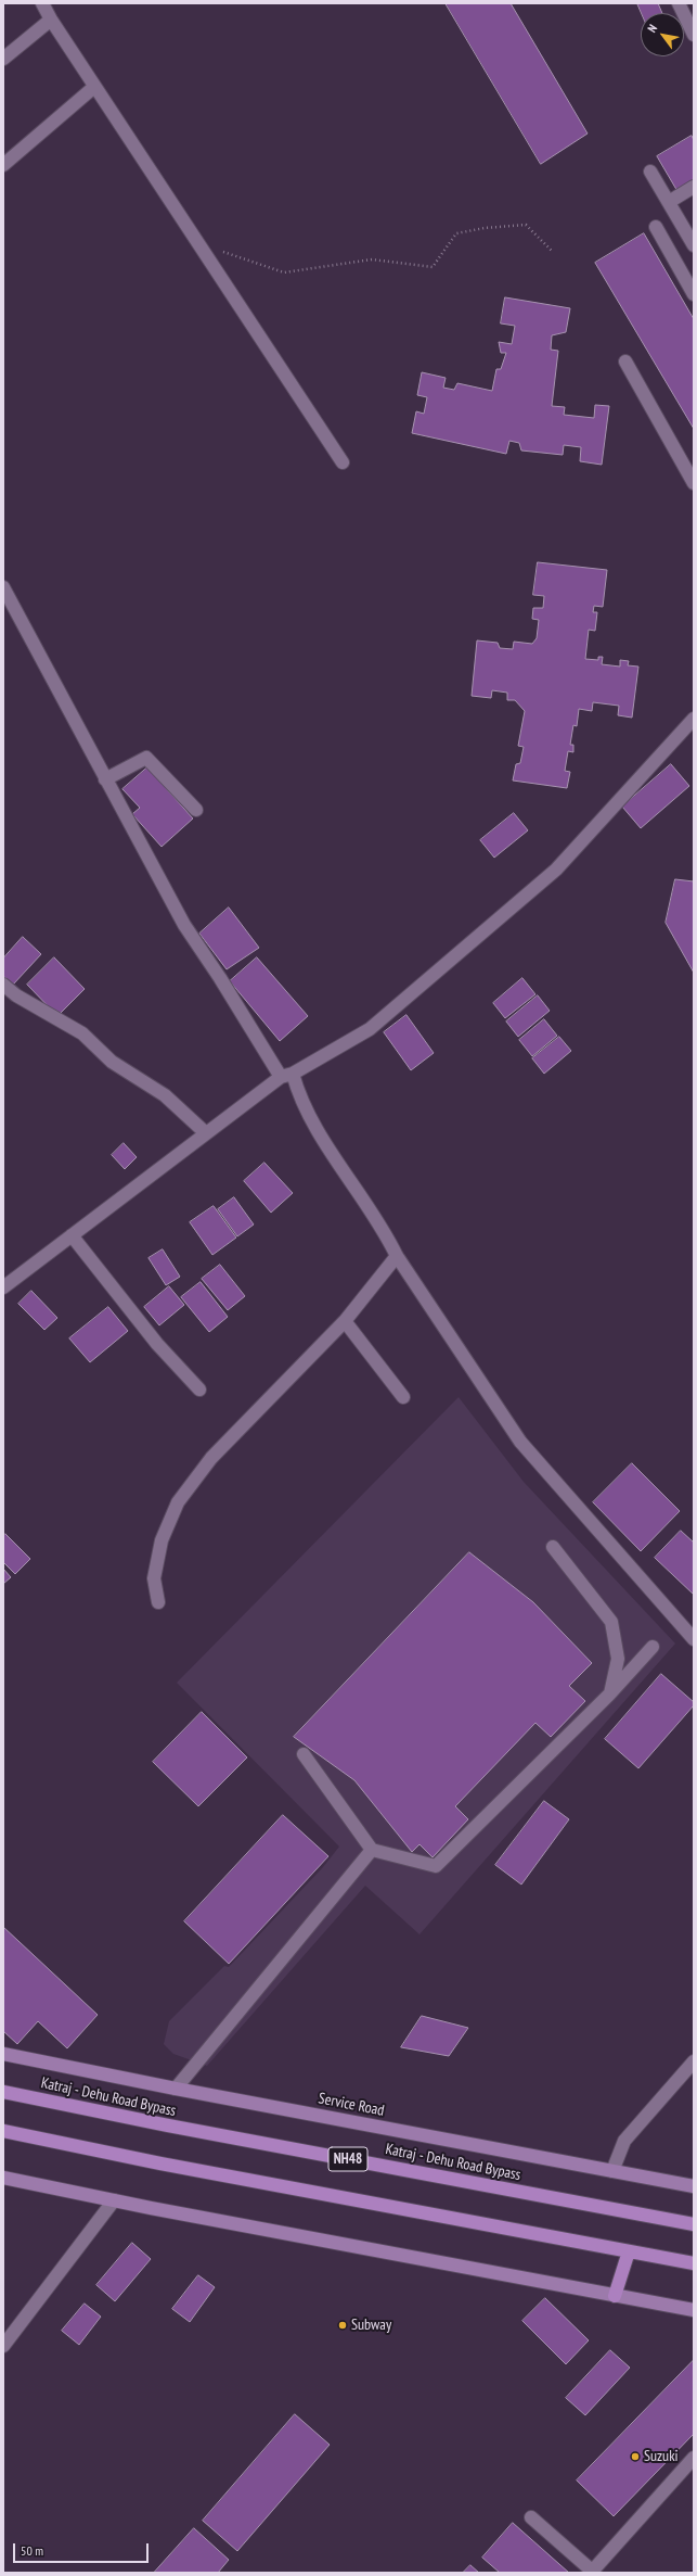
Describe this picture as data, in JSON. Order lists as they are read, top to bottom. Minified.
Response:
{"streets":{"highway":["Katraj - Dehu Road Bypass","NH48"],"main road":["Service Road"]},"places":["Subway","Suzuki"],"scale_bar":"50 m","north":"top left"}
